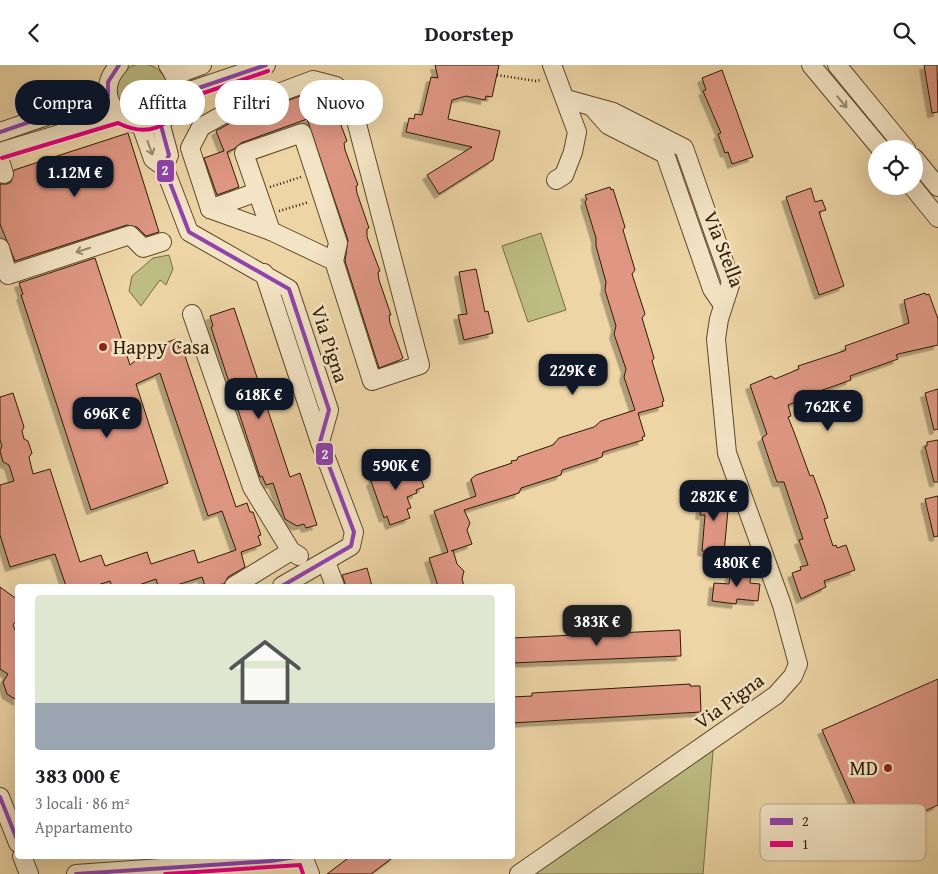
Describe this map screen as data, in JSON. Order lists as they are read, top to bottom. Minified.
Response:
{"streets":{"street":["Via Stella","Via Pigna"]},"crossings":[["Via Stella","Via Pigna"]],"places":["Happy Casa","MD"],"lines":["transit line 2","transit line 1"],"legend":["2","1"],"page":{"header":"Doorstep","chip":["Compra","Affitta","Filtri","Nuovo"],"price":["1.12M €","229K €","618K €","762K €","696K €","590K €","282K €","480K €","383K €"],"list":[{"name":"383 000 €","note":"3 locali · 86 m² · Appartamento"}]}}
